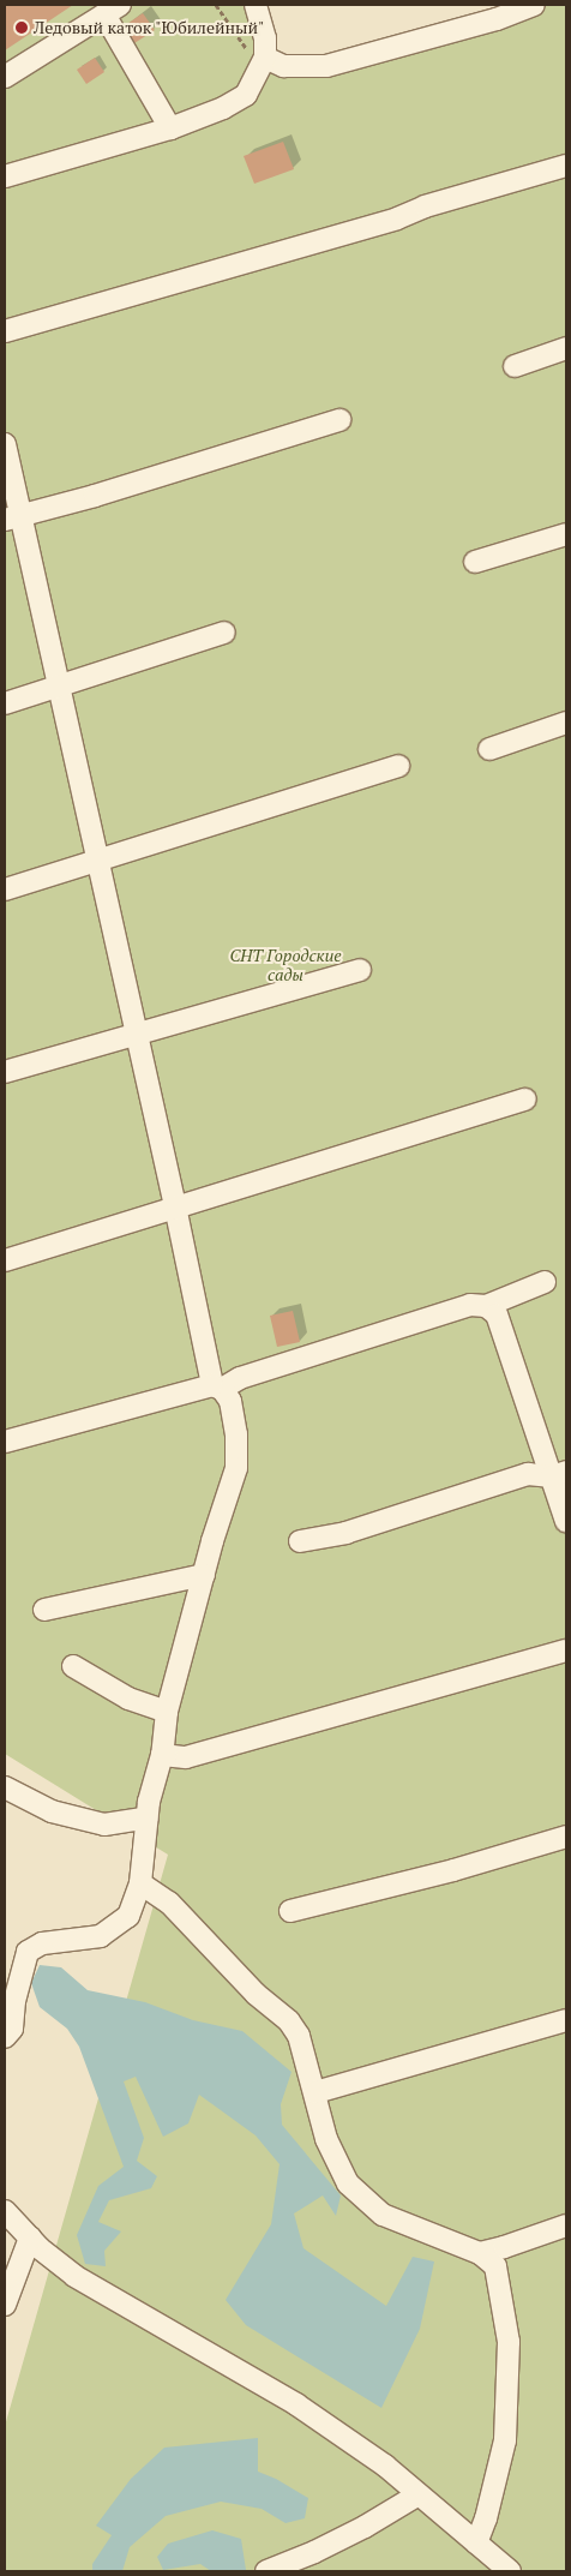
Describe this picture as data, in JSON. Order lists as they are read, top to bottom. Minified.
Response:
{"parks":["СНТ Городские сады"],"places":["Ледовый каток \"Юбилейный\""]}
